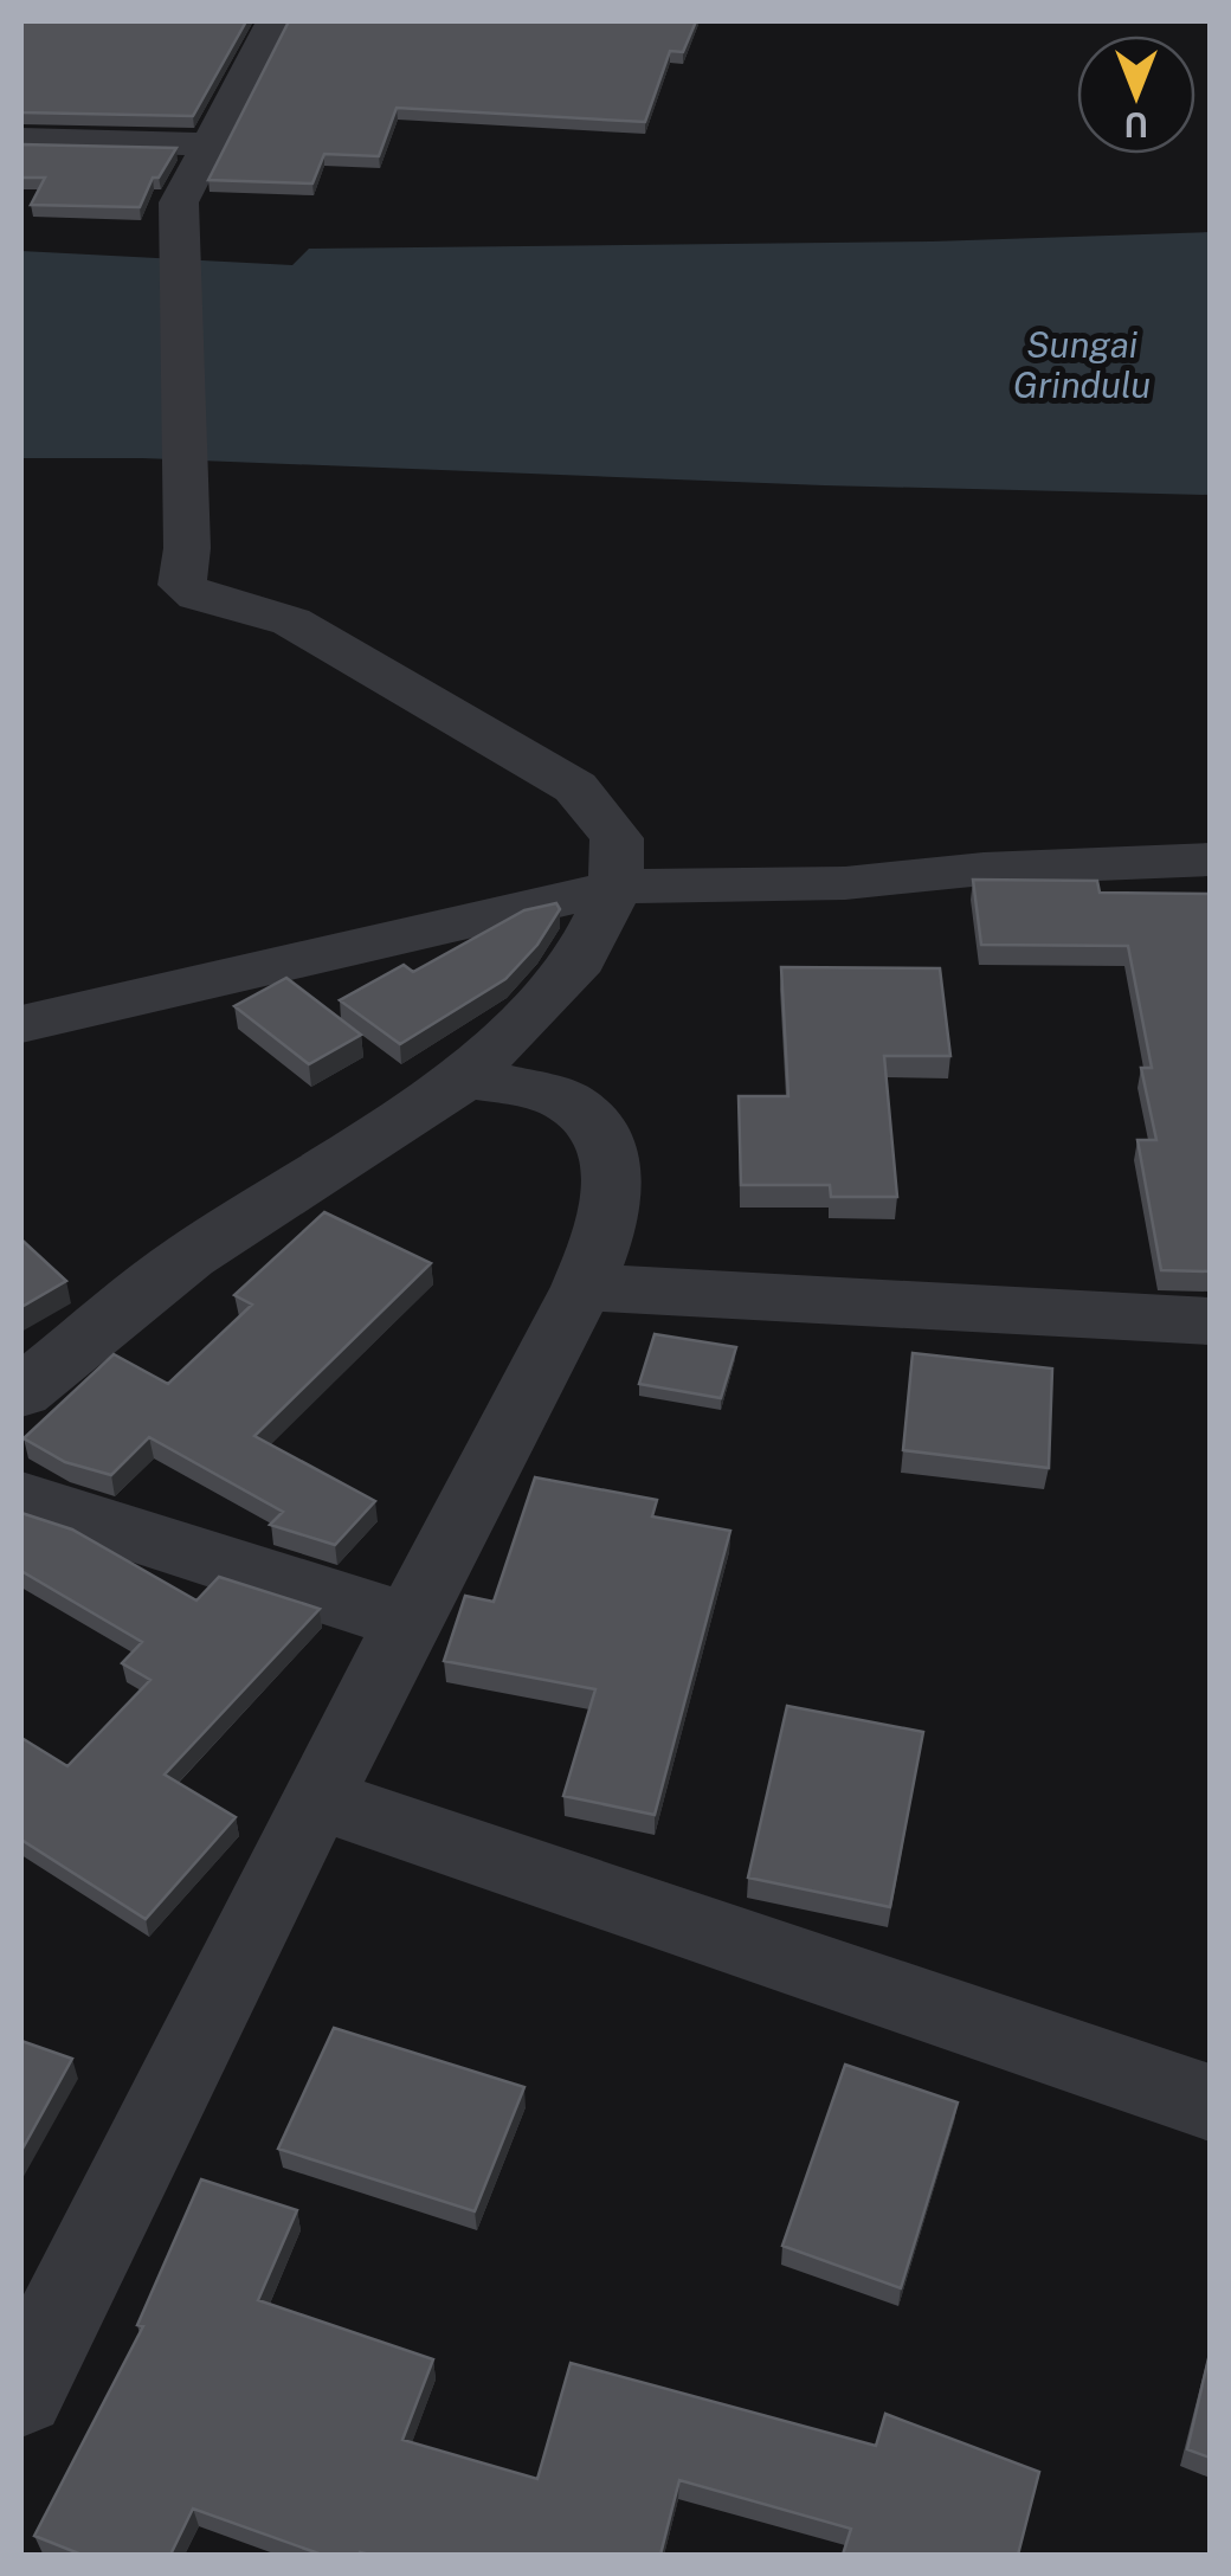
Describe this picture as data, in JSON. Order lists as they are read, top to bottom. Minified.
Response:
{"water":["Sungai Grindulu"],"north":"bottom"}
